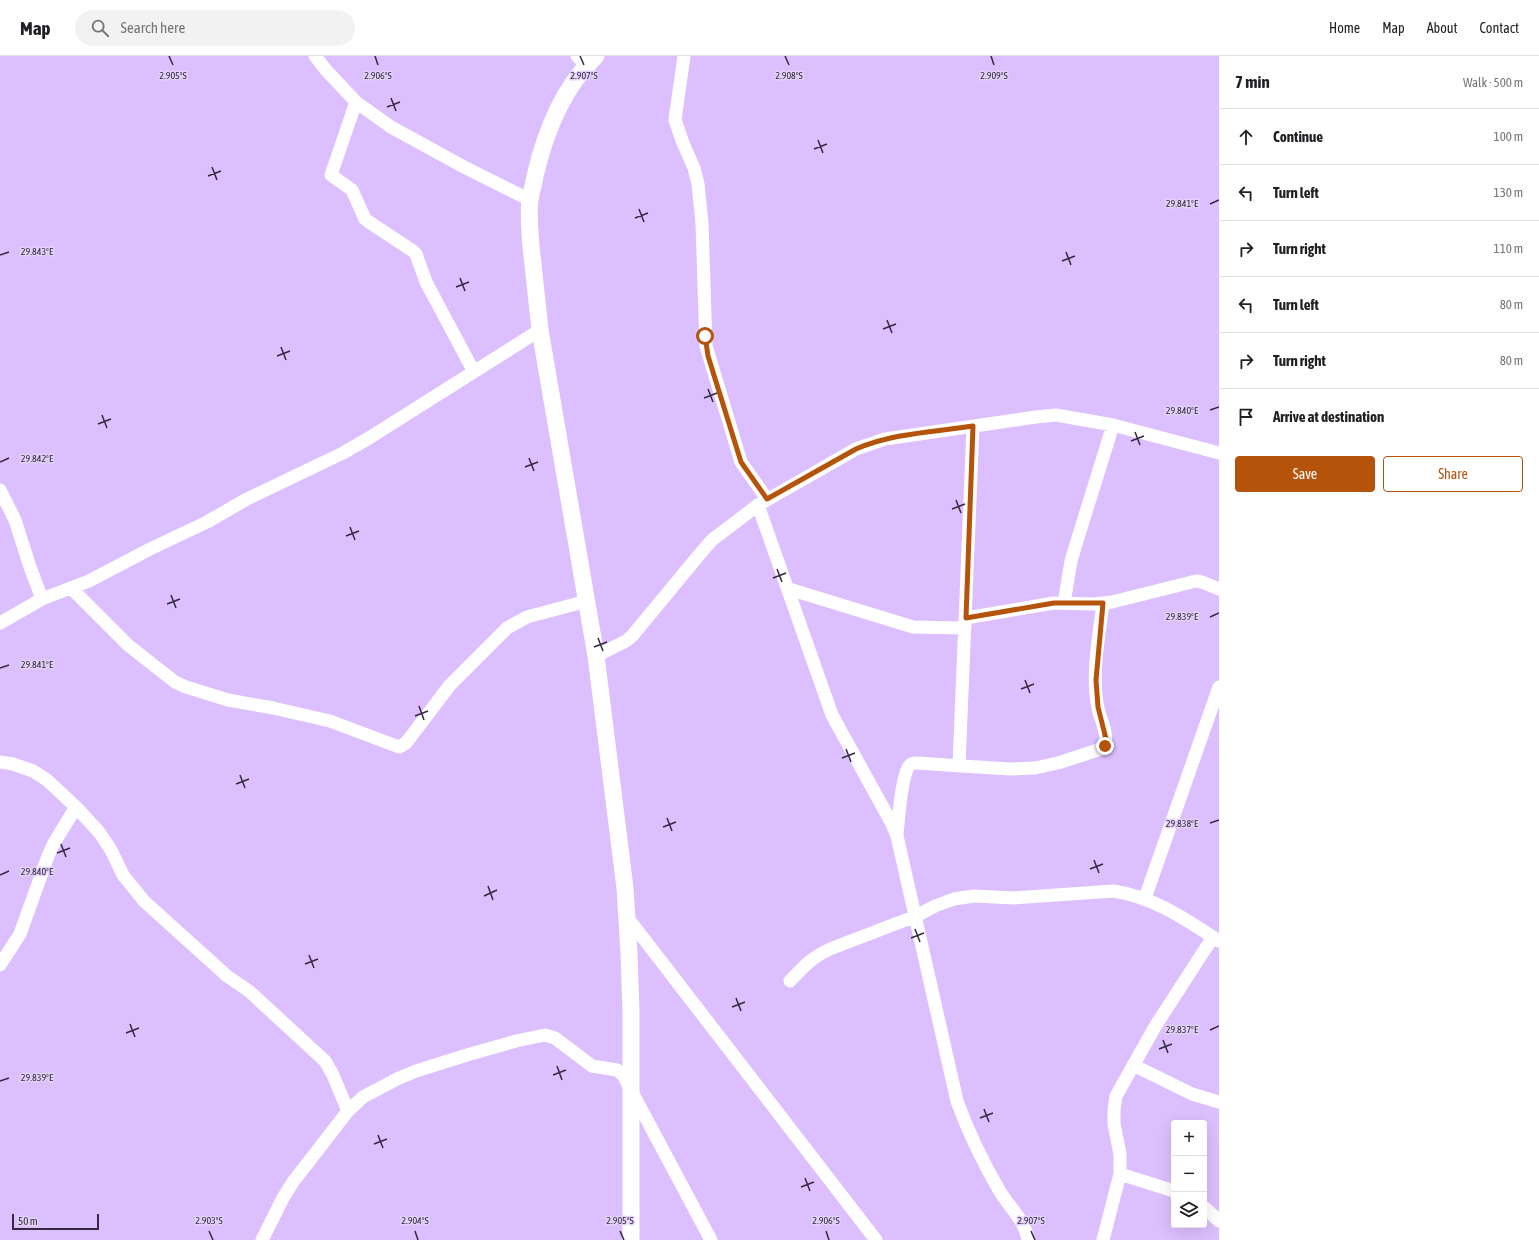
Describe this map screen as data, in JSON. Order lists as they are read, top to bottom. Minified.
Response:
{"scale_bar":"50 m","page":{"header":"Map","search":"Search here","nav":["Home","Map","About","Contact"],"heading":["7 min","Walk · 500 m"],"list":[["Continue","100 m"],["Turn left","130 m"],["Turn right","110 m"],["Turn left","80 m"],["Turn right","80 m"],"Arrive at destination"],"buttons":["Save","Share"],"map_buttons":["+","−"],"scale":"50 m"},"coordinates":["2.905°S","2.906°S","2.907°S","2.908°S","2.909°S","29.841°E","29.843°E","29.840°E","29.842°E","29.839°E","29.838°E","29.837°E","2.903°S","2.904°S"]}
